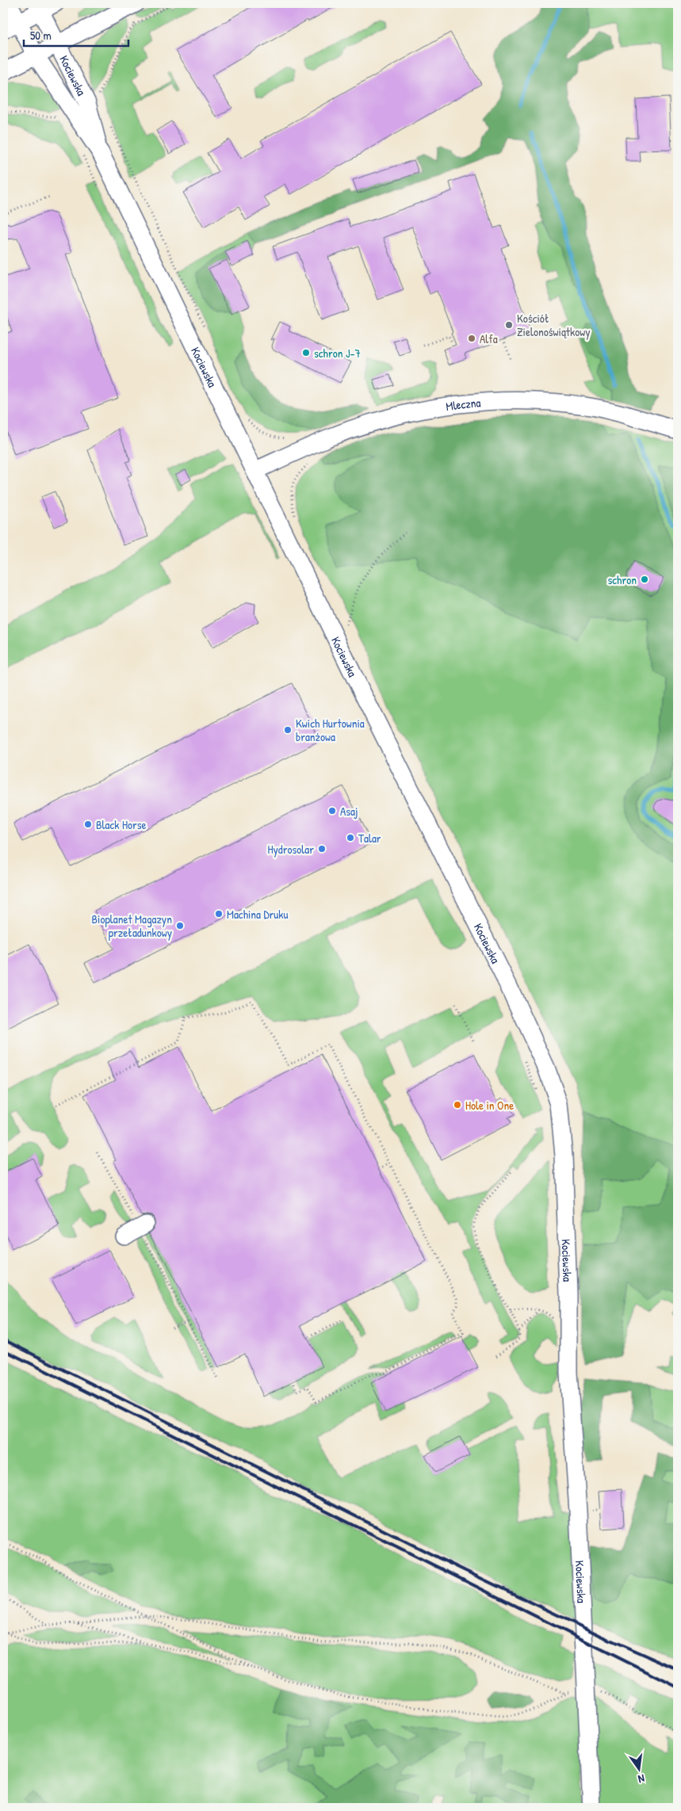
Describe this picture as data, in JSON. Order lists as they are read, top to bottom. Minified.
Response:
{"streets":{"street":["Kociewska","Mleczna"]},"crossings":[["Kociewska","Mleczna"]],"places":["Kościół Zielonoświątkowy","Alfa","schron J-7","schron","Kwich Hurtownia branżowa","Asaj","Black Horse","Talar","Hydrosolar","Machina Druku","Bioplanet Magazyn przeładunkowy","Hole in One"],"scale_bar":"50 m","north":"bottom"}
